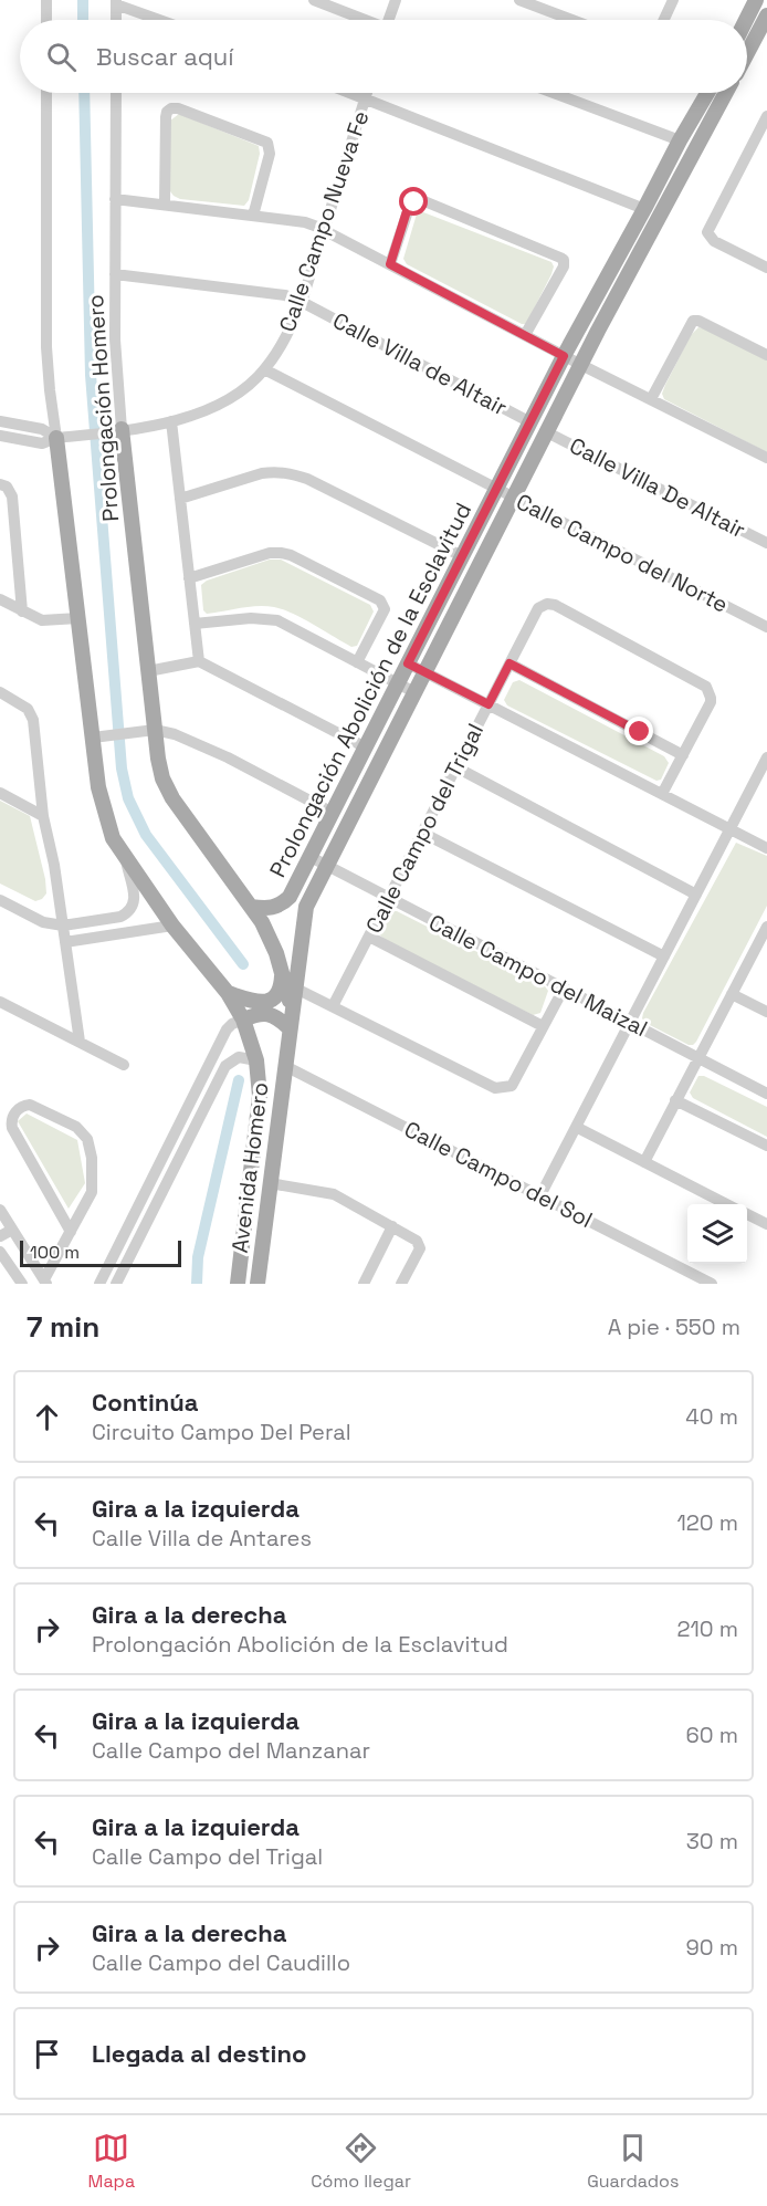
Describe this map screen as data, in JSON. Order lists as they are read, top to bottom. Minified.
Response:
{"streets":{"main road":["Prolongación Homero","Prolongación Abolición de la Esclavitud","Avenida Homero"],"street":["Calle Campo Nueva Fe","Calle Villa de Altair","Calle Villa De Altair","Calle Campo del Norte","Calle Campo del Trigal","Calle Campo del Maizal","Calle Campo del Sol"]},"crossings":[["Calle Campo Nueva Fe","Calle Villa de Altair"],["Calle Campo Nueva Fe","Prolongación Homero"],["Calle Campo Nueva Fe","Calle Campo del Norte"],["Calle Villa de Altair","Prolongación Homero"],["Calle Villa de Altair","Prolongación Abolición de la Esclavitud"],["Prolongación Homero","Prolongación Abolición de la Esclavitud"],["Calle Villa De Altair","Prolongación Abolición de la Esclavitud"],["Calle Campo del Norte","Prolongación Abolición de la Esclavitud"],["Prolongación Abolición de la Esclavitud","Calle Campo del Maizal"],["Prolongación Abolición de la Esclavitud","Avenida Homero"],["Prolongación Abolición de la Esclavitud","Calle Campo del Sol"],["Calle Campo del Trigal","Calle Campo del Maizal"],["Avenida Homero","Calle Campo del Sol"]],"scale_bar":"100 m","page":{"search":"Buscar aquí","scale":"100 m","heading":["7 min","A pie · 550 m"],"list":[["Continúa","Circuito Campo Del Peral","40 m"],["Gira a la izquierda","Calle Villa de Antares","120 m"],["Gira a la derecha","Prolongación Abolición de la Esclavitud","210 m"],["Gira a la izquierda","Calle Campo del Manzanar","60 m"],["Gira a la izquierda","Calle Campo del Trigal","30 m"],["Gira a la derecha","Calle Campo del Caudillo","90 m"],"Llegada al destino"],"nav":["Mapa","Cómo llegar","Guardados"]}}
